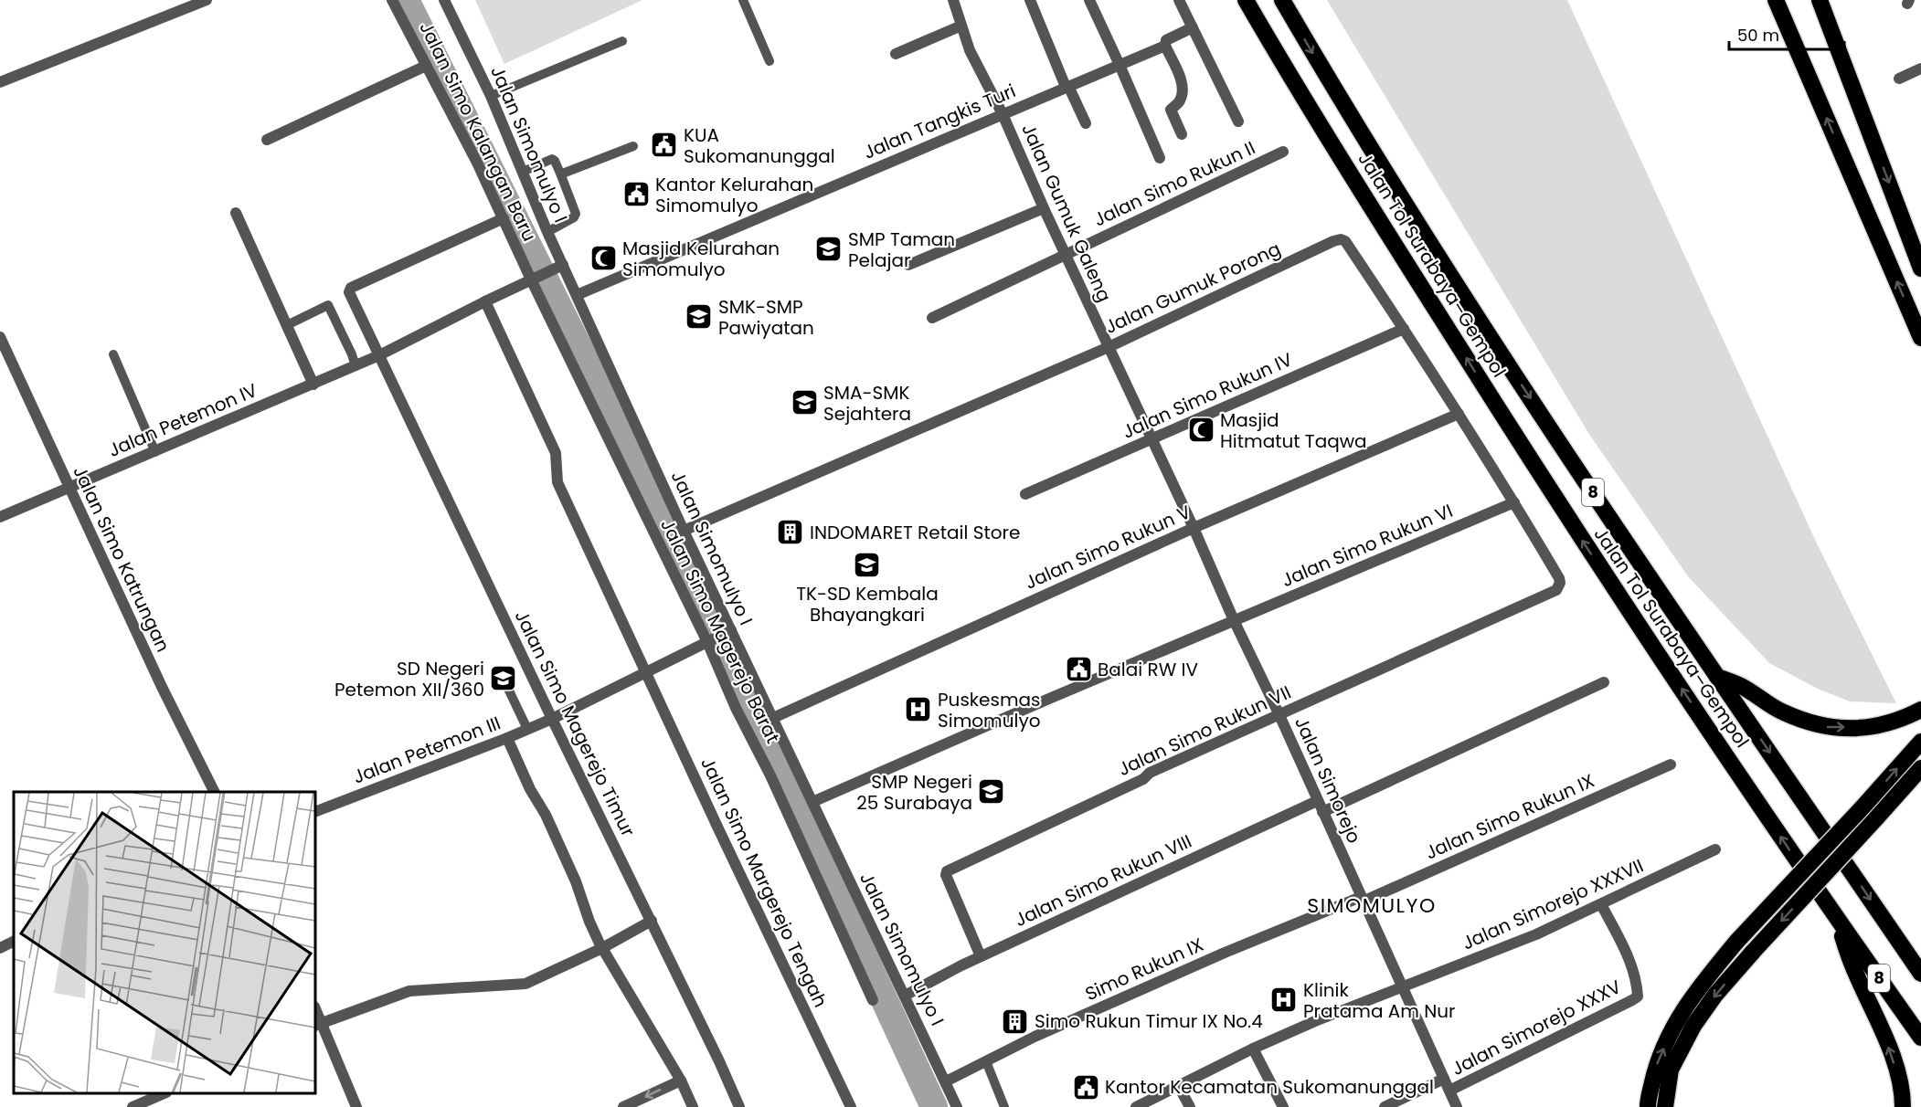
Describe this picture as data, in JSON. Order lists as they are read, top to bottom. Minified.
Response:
{"streets":{"highway":["Jalan Tol Surabaya–Gempol","8"],"street":["Jalan Tangkis Turi","Jalan Simo Kalangan Baru","Jalan Simomulyo I","Jalan Simo Rukun II","Jalan Gumuk Galeng","Jalan Gumuk Porong","Jalan Simo Rukun IV","Jalan Petemon IV","Jalan Simo Rukun VI","Jalan Simo Rukun V","Jalan Simo Katrungan","Jalan Simo Magerejo Barat","Jalan Simo Magerejo Timur","Jalan Simo Rukun VII","Jalan Petemon III","Jalan Simorejo","Jalan Simo Rukun IX","Jalan Simo Rukun VIII","Jalan Simo Margerejo Tengah","Jalan Simorejo XXXVII","Simo Rukun IX","Jalan Simorejo XXXV"]},"crossings":[["Jalan Tangkis Turi","Jalan Simomulyo I"],["Jalan Tangkis Turi","Jalan Gumuk Galeng"],["Jalan Simo Kalangan Baru","Jalan Petemon IV"],["Jalan Simo Kalangan Baru","Jalan Simo Magerejo Barat"],["Jalan Simo Kalangan Baru","Jalan Simo Magerejo Timur"],["Jalan Simomulyo I","Jalan Gumuk Porong"],["Jalan Simomulyo I","Jalan Petemon IV"],["Jalan Simomulyo I","Jalan Simo Rukun VI"],["Jalan Simomulyo I","Jalan Simo Rukun V"],["Jalan Simomulyo I","Jalan Petemon III"],["Jalan Simomulyo I","Jalan Simo Rukun VIII"],["Jalan Simomulyo I","Simo Rukun IX"],["Jalan Simo Rukun II","Jalan Gumuk Galeng"],["Jalan Gumuk Galeng","Jalan Gumuk Porong"],["Jalan Gumuk Galeng","Jalan Simo Rukun IV"],["Jalan Gumuk Galeng","Jalan Simorejo"],["Jalan Gumuk Porong","Jalan Simo Rukun IV"],["Jalan Gumuk Porong","Jalan Simo Rukun VI"],["Jalan Gumuk Porong","Jalan Simo Rukun V"],["Jalan Gumuk Porong","Jalan Simo Rukun VII"],["Jalan Simo Rukun IV","Jalan Simorejo"],["Jalan Petemon IV","Jalan Simo Katrungan"],["Jalan Petemon IV","Jalan Simo Magerejo Barat"],["Jalan Petemon IV","Jalan Simo Magerejo Timur"],["Jalan Petemon IV","Jalan Simo Margerejo Tengah"],["Jalan Simo Rukun VI","Jalan Simorejo"],["Jalan Simo Rukun V","Jalan Simorejo"],["Jalan Simo Magerejo Barat","Jalan Petemon III"],["Jalan Simo Magerejo Timur","Jalan Petemon III"],["Jalan Simo Rukun VII","Jalan Simorejo"],["Jalan Simo Rukun VII","Jalan Simo Rukun VIII"],["Jalan Petemon III","Jalan Simo Margerejo Tengah"],["Jalan Simorejo","Jalan Simo Rukun IX"],["Jalan Simorejo","Jalan Simo Rukun VIII"],["Jalan Simorejo","Jalan Simorejo XXXVII"],["Jalan Simorejo","Simo Rukun IX"],["Jalan Simorejo","Jalan Simorejo XXXV"],["Jalan Simo Rukun IX","Simo Rukun IX"],["Jalan Simorejo XXXVII","Jalan Simorejo XXXV"]],"districts":["SIMOMULYO"],"places":{"public building":["KUA Sukomanunggal","Kantor Kelurahan Simomulyo","Balai RW IV","Kantor Kecamatan Sukomanunggal"],"school or university":["SMP Taman Pelajar","SMK-SMP Pawiyatan","SMA-SMK Sejahtera","TK-SD Kembala Bhayangkari","SD Negeri Petemon XII/360","SMP Negeri 25 Surabaya"],"mosque":["Masjid Kelurahan Simomulyo","Masjid Hitmatut Taqwa"],"building":["INDOMARET Retail Store","Simo Rukun Timur IX No.4"],"hospital":["Puskesmas Simomulyo","Klinik Pratama Am Nur"]},"scale_bar":"50 m"}
